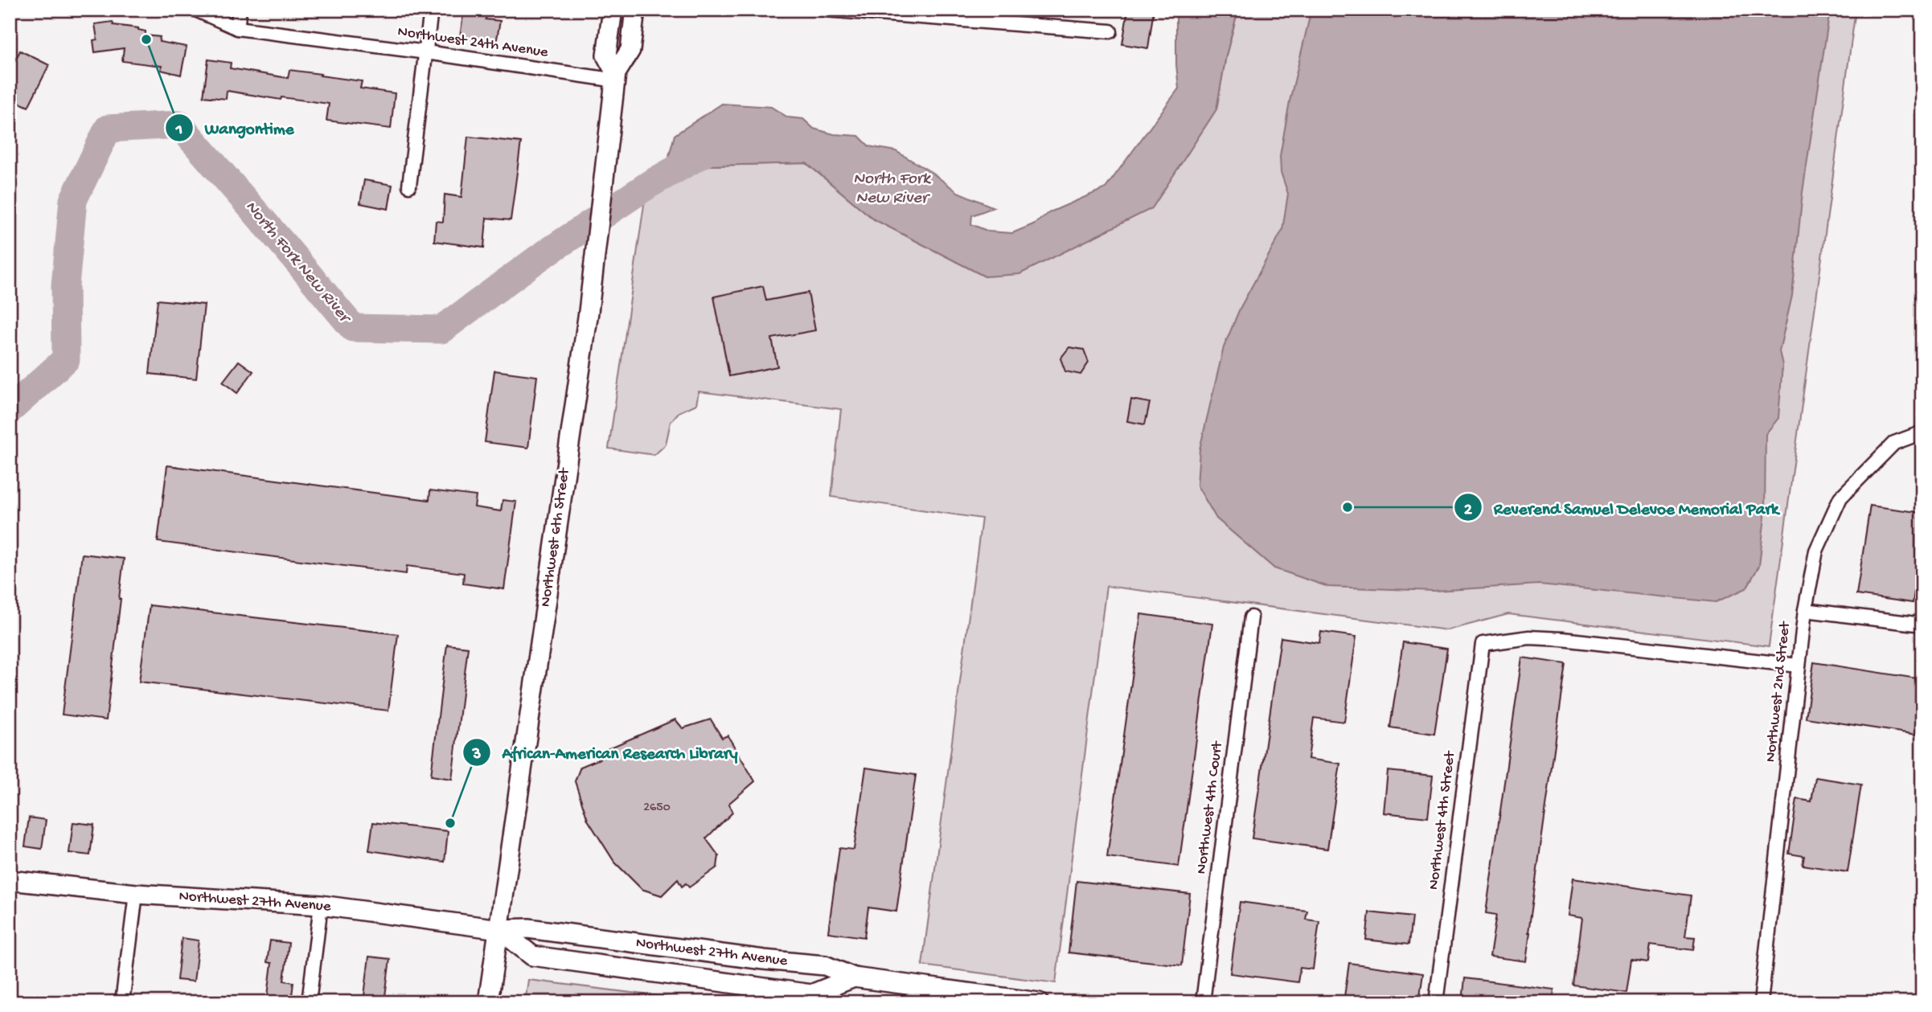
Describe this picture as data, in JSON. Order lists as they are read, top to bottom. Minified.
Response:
{"streets":{"street":["Northwest 24th Avenue","Northwest 6th Street","Northwest 2nd Street","Northwest 4th Court","Northwest 4th Street","Northwest 27th Avenue"]},"crossings":[["Northwest 24th Avenue","Northwest 6th Street"],["Northwest 6th Street","Northwest 27th Avenue"],["Northwest 2nd Street","Northwest 4th Street"]],"water":["North Fork New River"],"places":["Wangontime","Reverend Samuel Delevoe Memorial Park","African-American Research Library"],"house_numbers":["2650"]}
